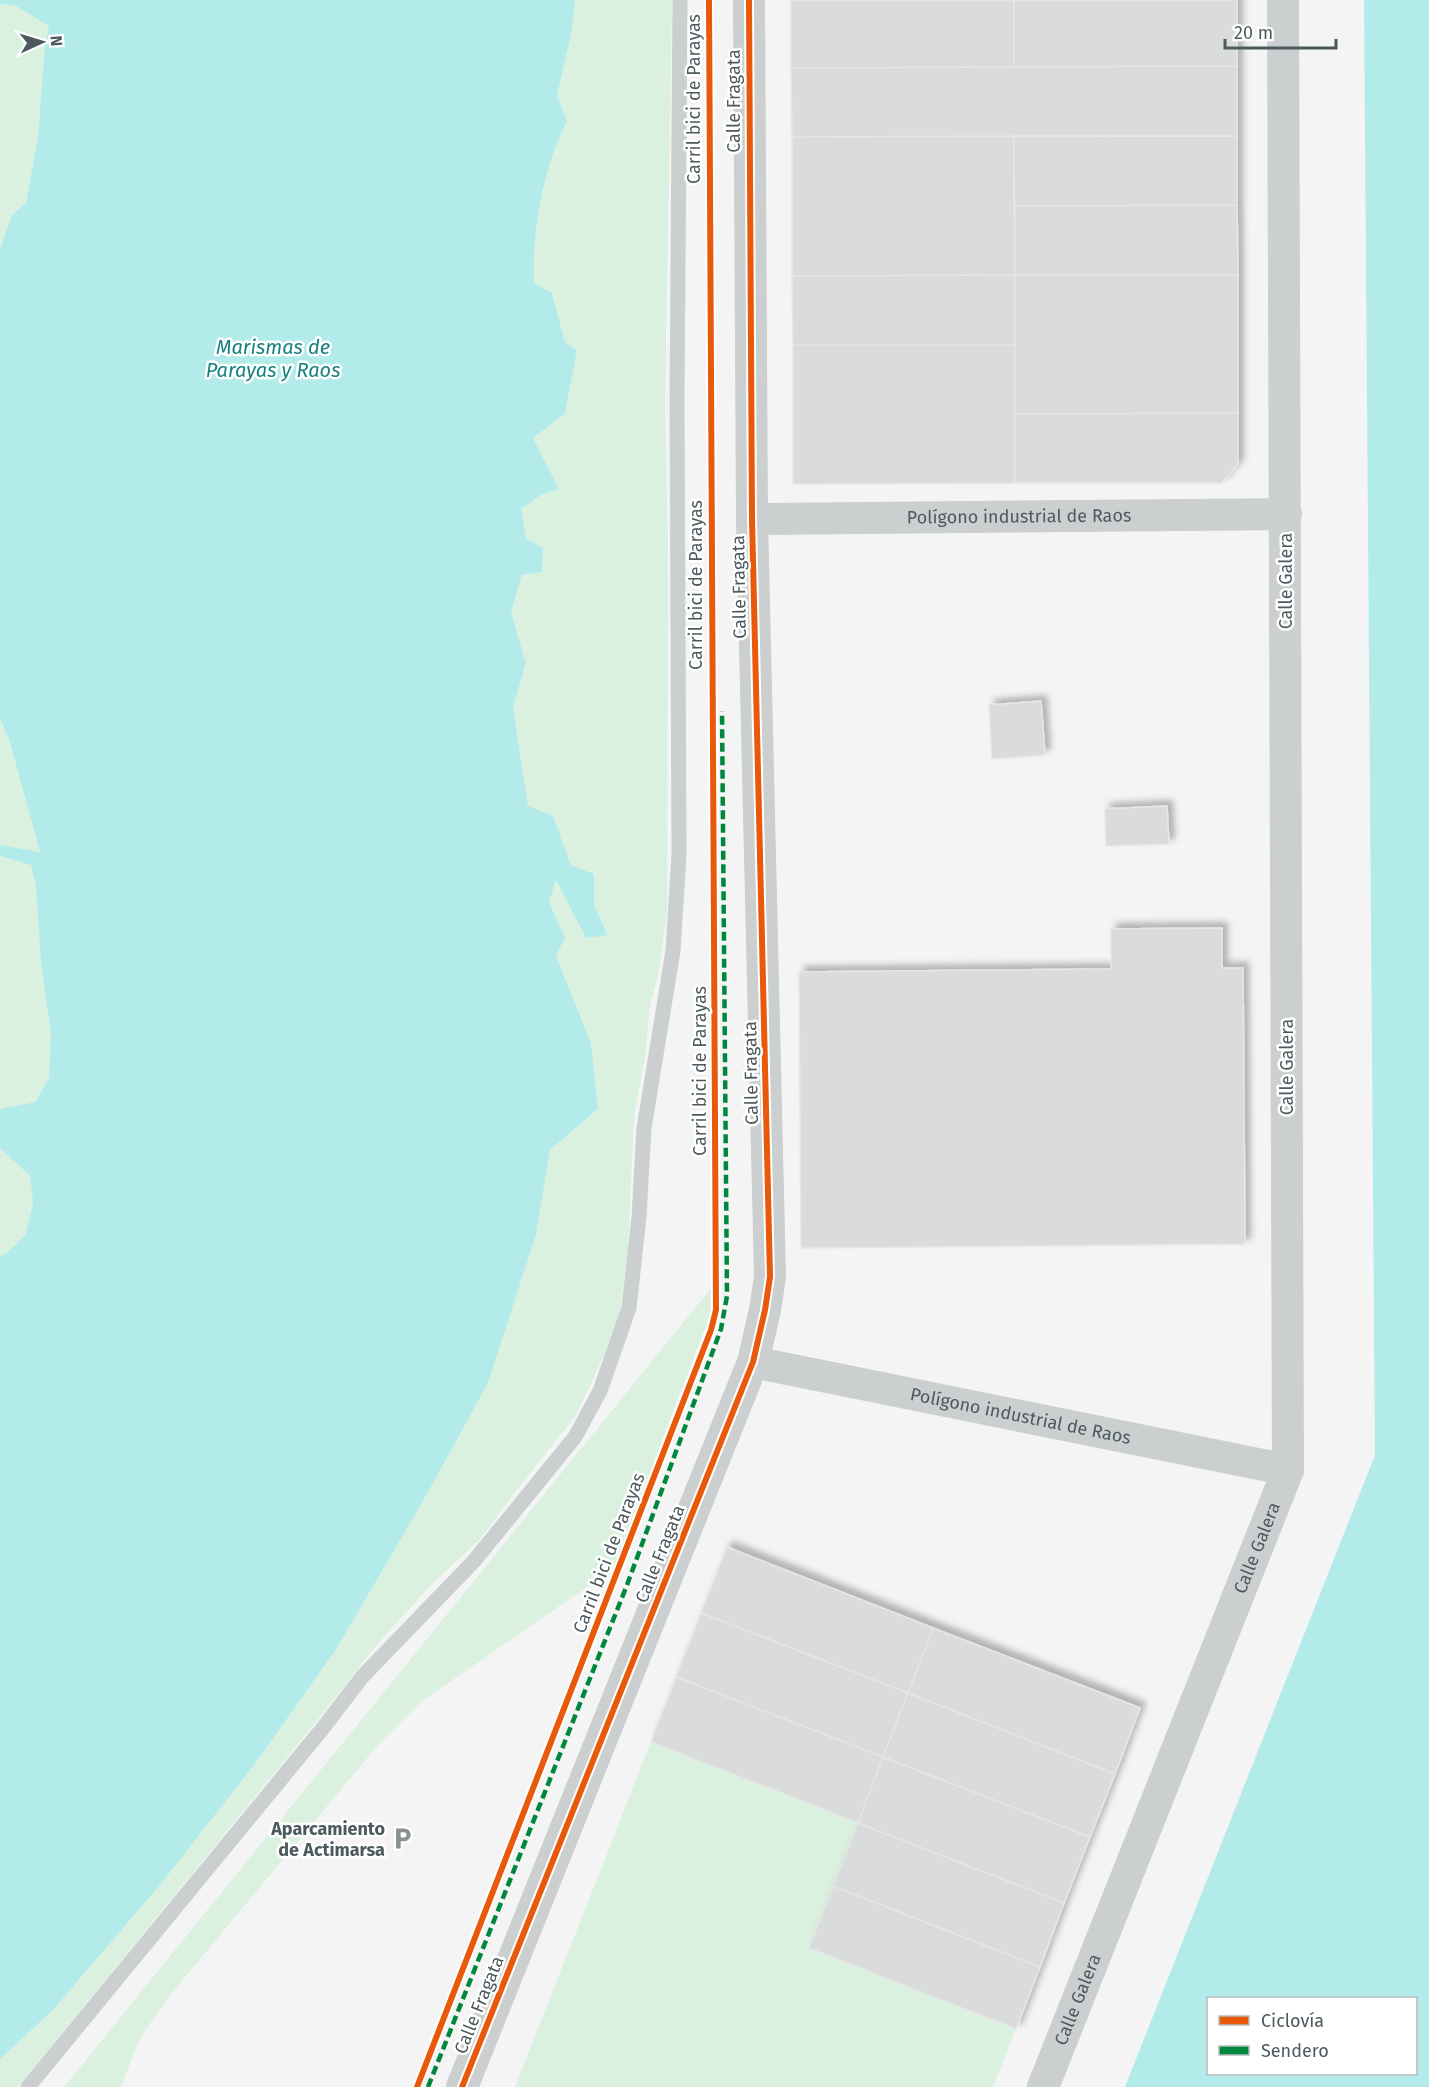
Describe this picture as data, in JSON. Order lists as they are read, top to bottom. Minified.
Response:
{"streets":{"street":["Calle Fragata","Polígono industrial de Raos","Calle Galera"],"cycle path":["Carril bici de Parayas"]},"crossings":[["Calle Fragata","Polígono industrial de Raos"],["Polígono industrial de Raos","Calle Galera"]],"water":["Marismas de Parayas y Raos"],"places":{"parking":["Aparcamiento de Actimarsa"]},"legend":["Ciclovía","Sendero"],"scale_bar":"20 m","north":"right"}
